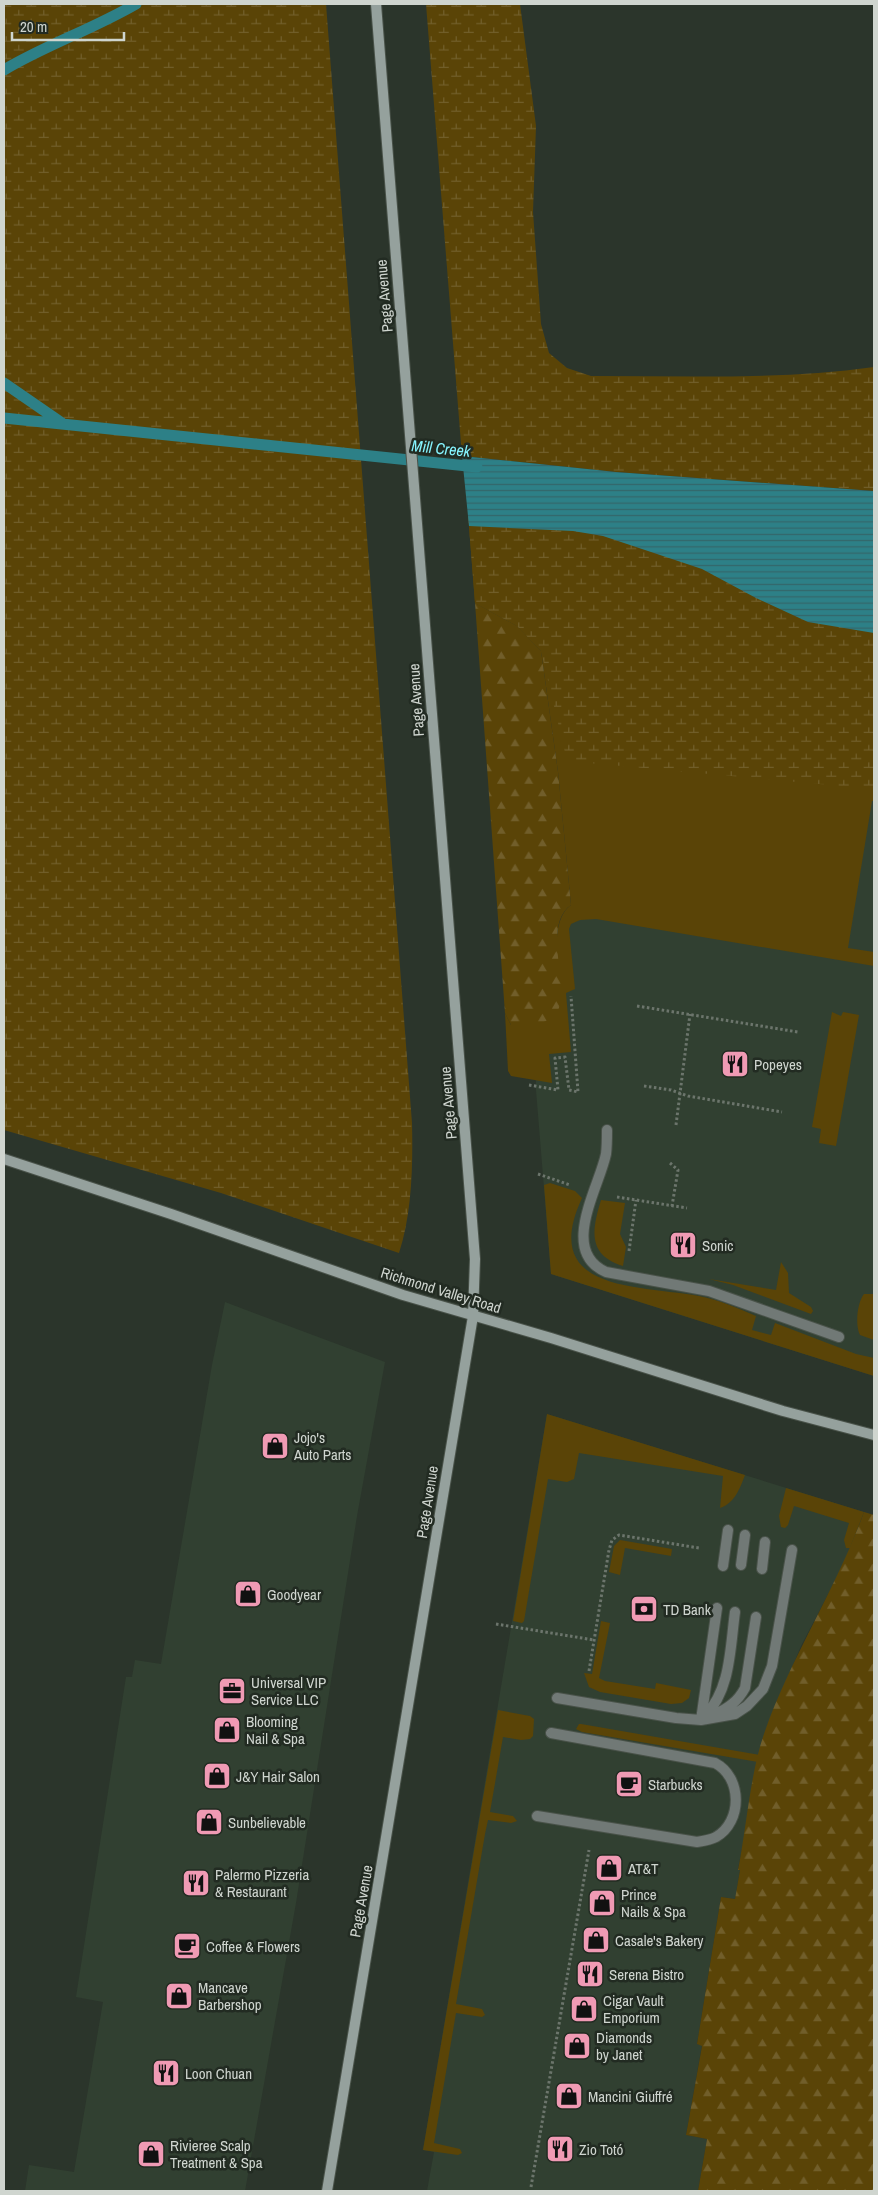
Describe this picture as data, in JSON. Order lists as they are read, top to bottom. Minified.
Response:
{"streets":{"street":["Page Avenue","Richmond Valley Road"]},"crossings":[["Page Avenue","Richmond Valley Road"]],"water":["Mill Creek"],"places":{"restaurant":["Popeyes","Sonic","Palermo Pizzeria & Restaurant","Serena Bistro","Loon Chuan","Zio Totó"],"shop":["Jojo's Auto Parts","Goodyear","Blooming Nail & Spa","J&Y Hair Salon","Sunbelievable","AT&T","Prince Nails & Spa","Casale's Bakery","Mancave Barbershop","Cigar Vault Emporium","Diamonds by Janet","Mancini Giuffré","Rivieree Scalp Treatment & Spa"],"bank":["TD Bank"],"office":["Universal VIP Service LLC"],"cafe":["Starbucks","Coffee & Flowers"]},"scale_bar":"20 m"}
